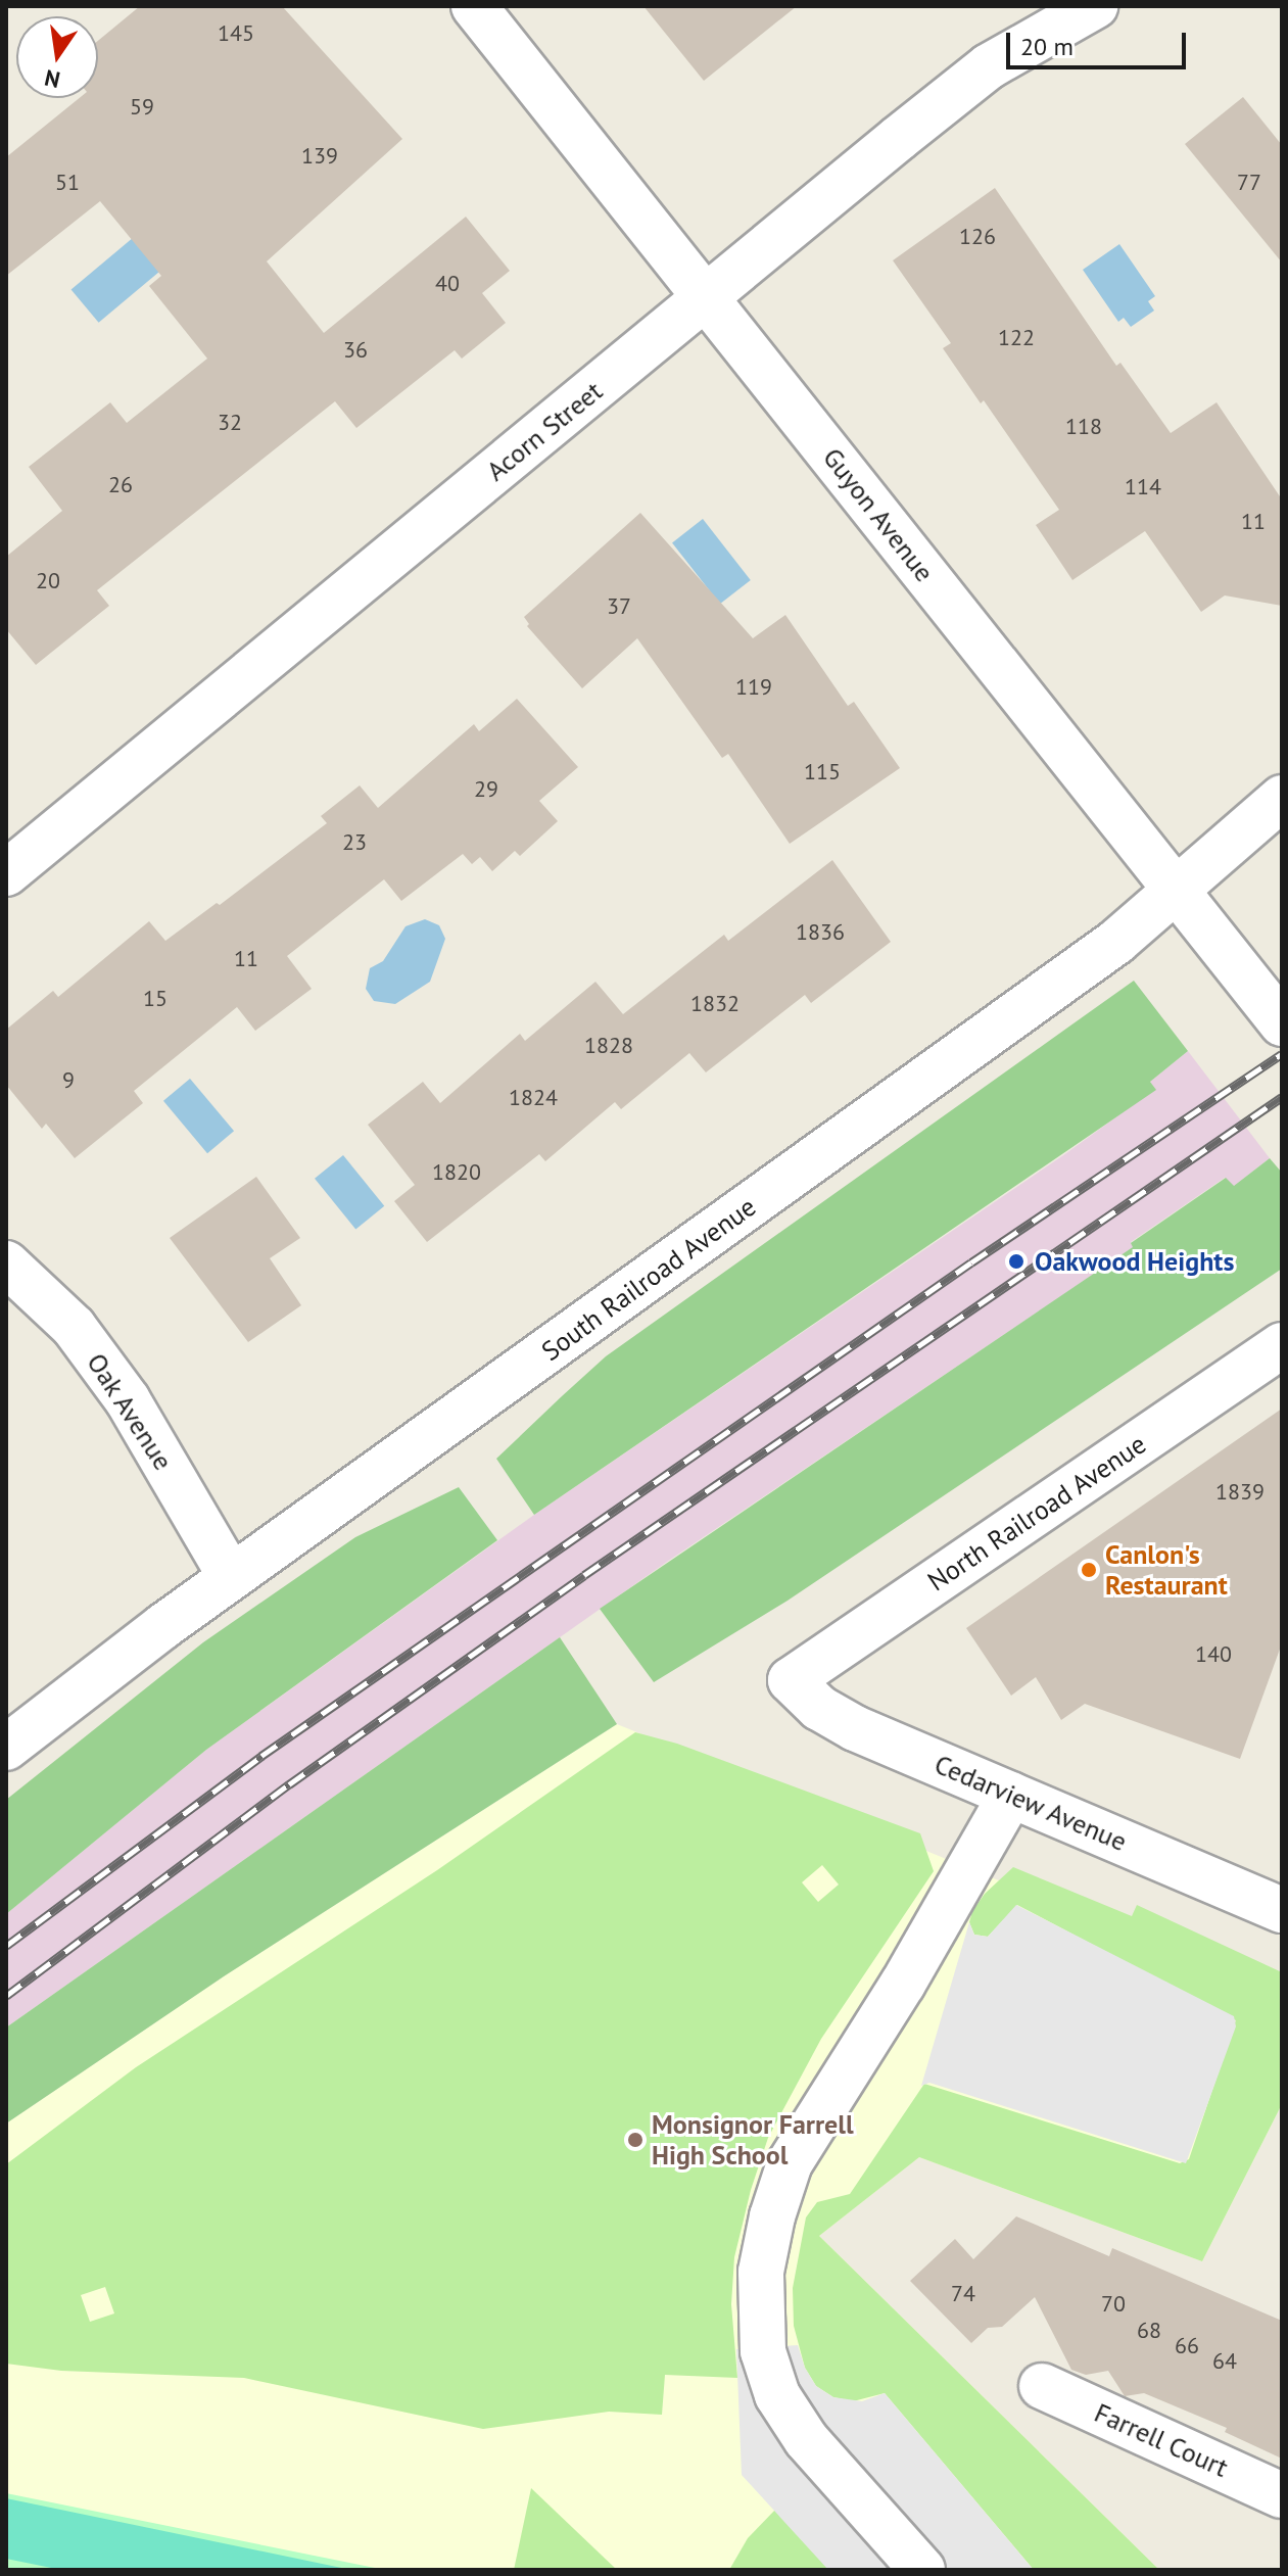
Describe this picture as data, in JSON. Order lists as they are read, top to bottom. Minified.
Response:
{"streets":{"street":["Acorn Street","Guyon Avenue","South Railroad Avenue","Oak Avenue","North Railroad Avenue","Cedarview Avenue","Farrell Court"]},"crossings":[["Acorn Street","Guyon Avenue"],["Guyon Avenue","South Railroad Avenue"],["South Railroad Avenue","Oak Avenue"],["North Railroad Avenue","Cedarview Avenue"]],"places":["Oakwood Heights","Canlon's Restaurant","Monsignor Farrell High School"],"house_numbers":["145","59","139","51","77","126","40","122","36","32","118","26","114","11","20","37","119","115","29","23","1836","11","15","1832","1828","9","1824","1820","1839","140","74","70","68","66","64"],"scale_bar":"20 m","north":"bottom"}
